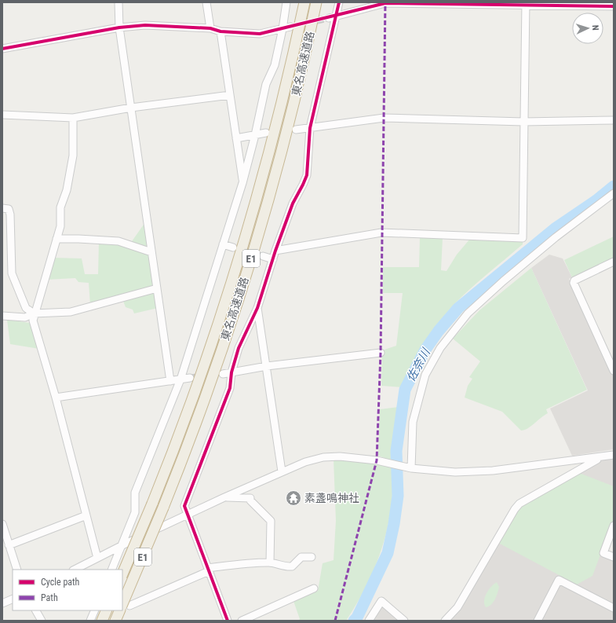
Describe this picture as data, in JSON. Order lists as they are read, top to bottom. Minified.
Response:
{"streets":{"highway":["東名高速道路","E1"]},"water":["佐奈川"],"places":{"temple":["素盞鳴神社"]},"legend":["Cycle path","Path"],"north":"right"}
